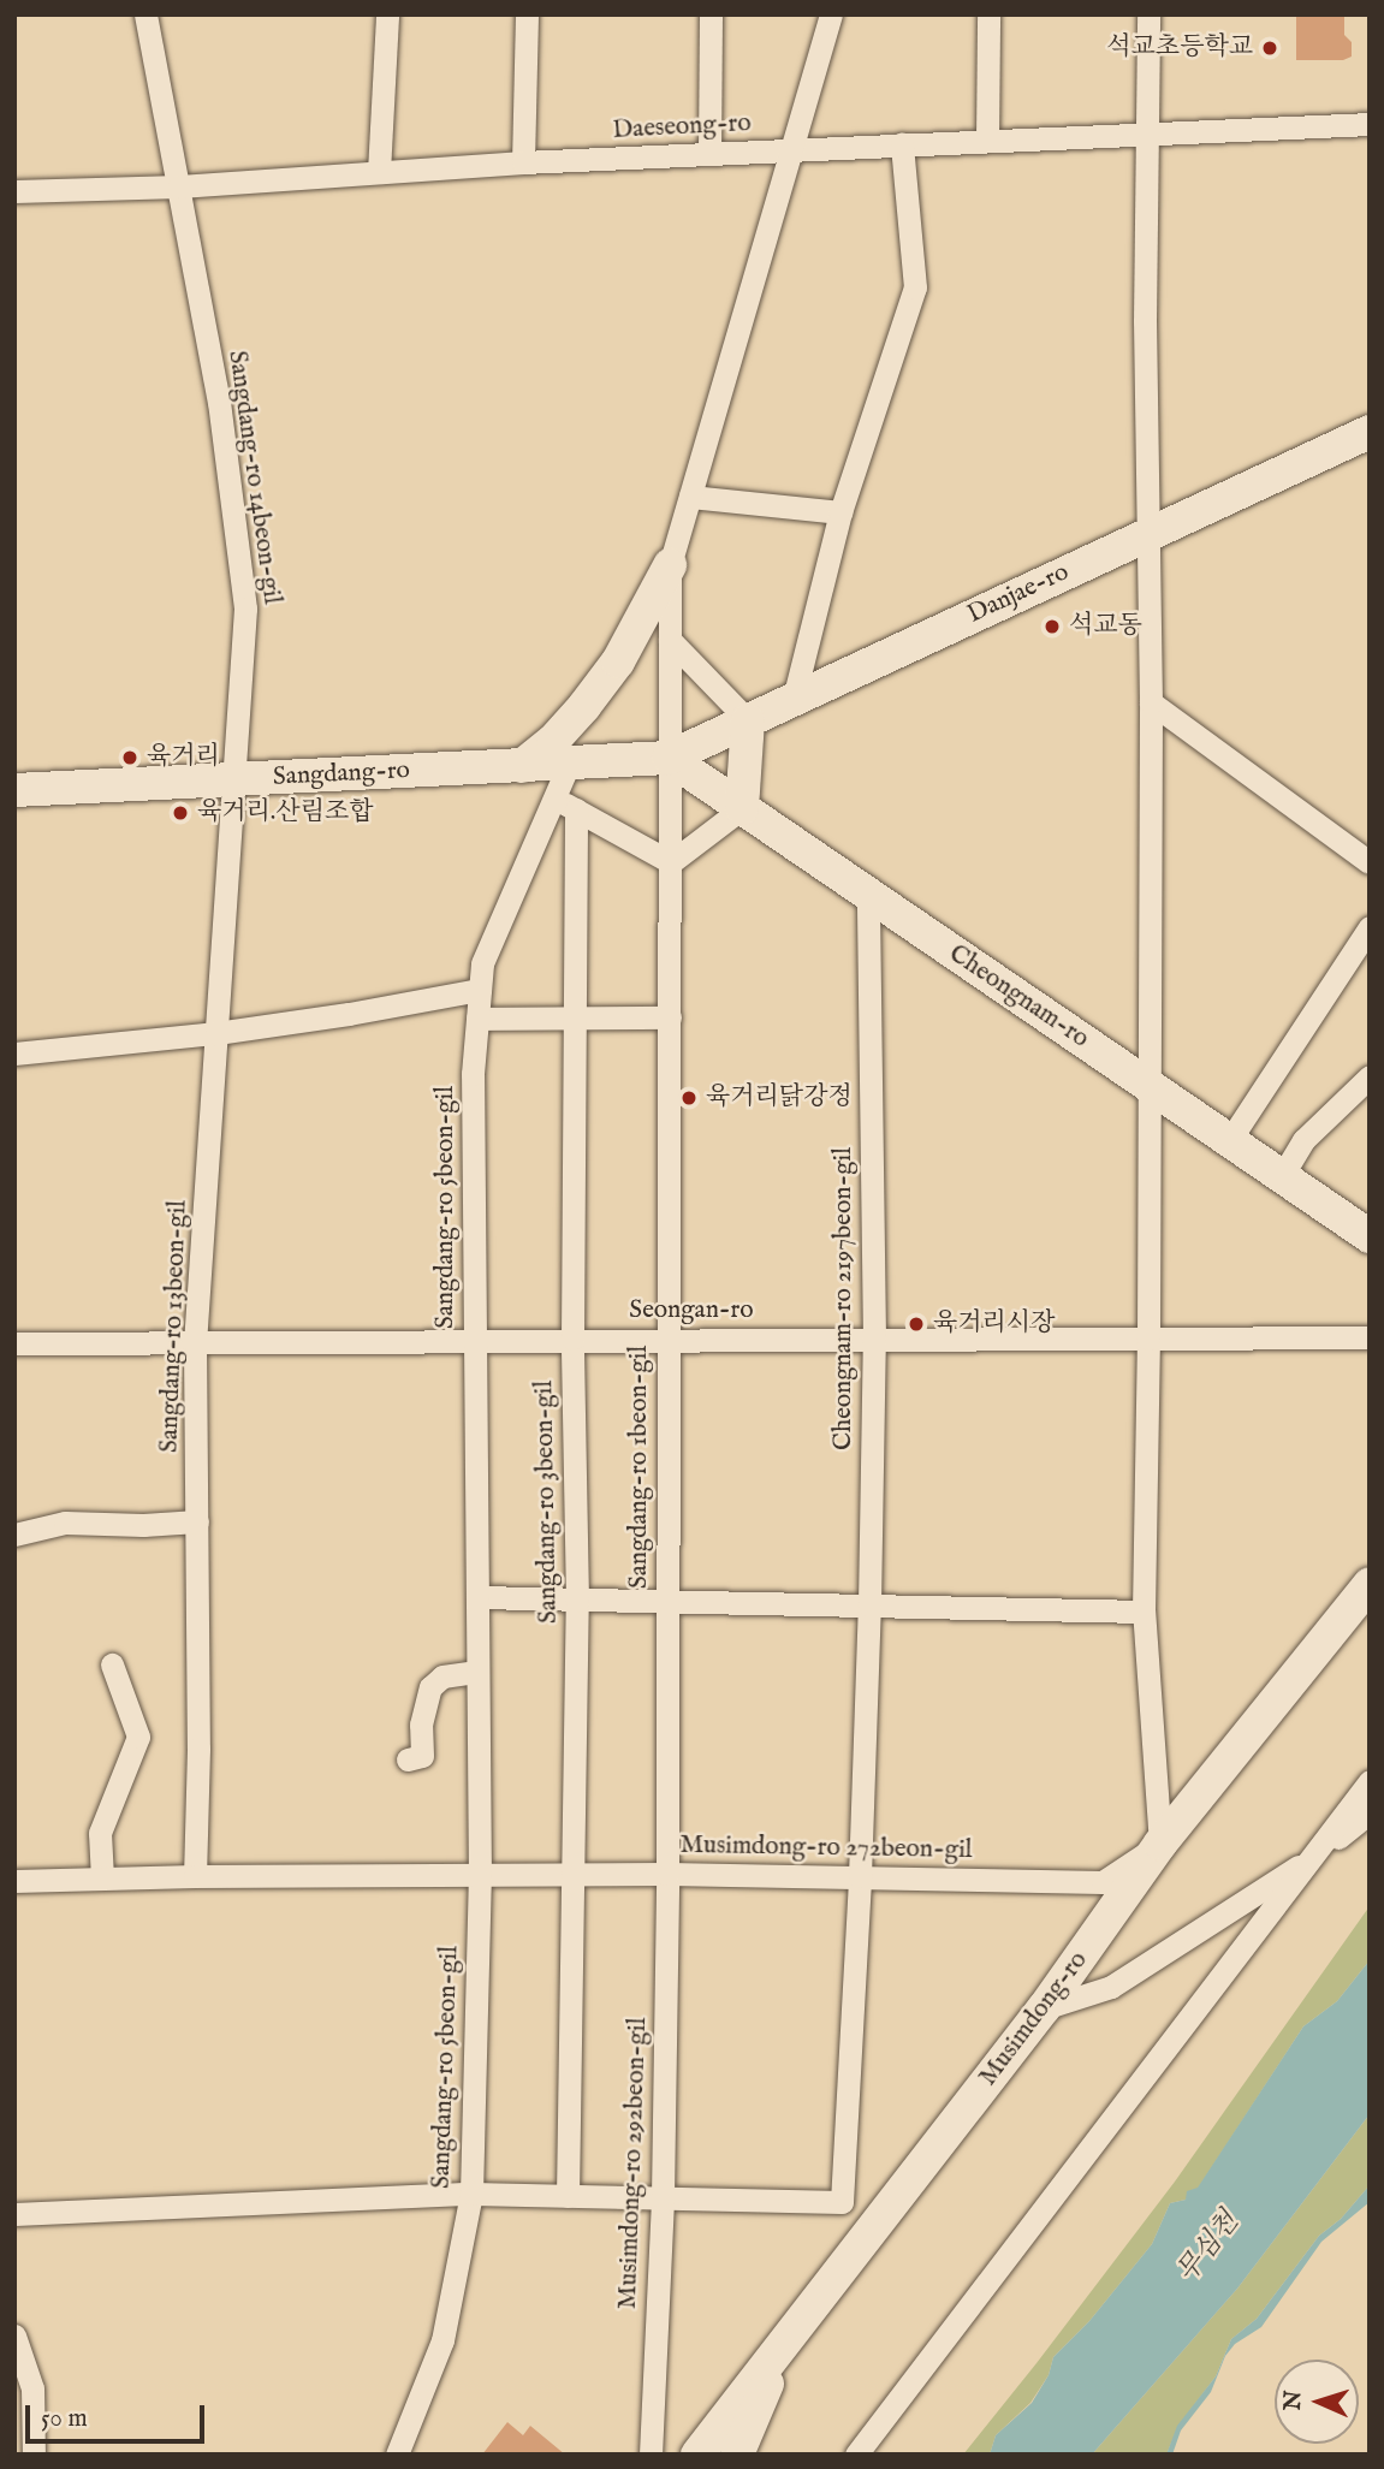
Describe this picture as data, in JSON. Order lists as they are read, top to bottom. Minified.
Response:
{"streets":{"street":["Daeseong-ro","Sangdang-ro 14beon-gil","Danjae-ro","Sangdang-ro","Cheongnam-ro","Sangdang-ro 5beon-gil","Cheongnam-ro 2197beon-gil","Seongan-ro","Sangdang-ro 13beon-gil","Sangdang-ro 1beon-gil","Sangdang-ro 3beon-gil","Musimdong-ro 272beon-gil","Musimdong-ro","Musimdong-ro 292beon-gil"]},"crossings":[["Daeseong-ro","Sangdang-ro 14beon-gil"],["Daeseong-ro","Sangdang-ro 1beon-gil"],["Sangdang-ro 14beon-gil","Sangdang-ro"],["Sangdang-ro 14beon-gil","Sangdang-ro 13beon-gil"],["Danjae-ro","Sangdang-ro"],["Danjae-ro","Cheongnam-ro"],["Danjae-ro","Sangdang-ro 1beon-gil"],["Sangdang-ro","Cheongnam-ro"],["Sangdang-ro","Sangdang-ro 5beon-gil"],["Sangdang-ro","Sangdang-ro 13beon-gil"],["Sangdang-ro","Sangdang-ro 1beon-gil"],["Cheongnam-ro","Cheongnam-ro 2197beon-gil"],["Cheongnam-ro","Sangdang-ro 1beon-gil"],["Sangdang-ro 5beon-gil","Seongan-ro"],["Sangdang-ro 5beon-gil","Sangdang-ro 3beon-gil"],["Sangdang-ro 5beon-gil","Musimdong-ro 272beon-gil"],["Cheongnam-ro 2197beon-gil","Seongan-ro"],["Cheongnam-ro 2197beon-gil","Musimdong-ro 272beon-gil"],["Seongan-ro","Sangdang-ro 13beon-gil"],["Seongan-ro","Sangdang-ro 1beon-gil"],["Seongan-ro","Sangdang-ro 3beon-gil"],["Sangdang-ro 13beon-gil","Musimdong-ro 272beon-gil"],["Sangdang-ro 1beon-gil","Musimdong-ro 272beon-gil"],["Sangdang-ro 1beon-gil","Musimdong-ro 292beon-gil"],["Sangdang-ro 3beon-gil","Musimdong-ro 272beon-gil"],["Musimdong-ro 272beon-gil","Musimdong-ro"],["Musimdong-ro 272beon-gil","Musimdong-ro 292beon-gil"]],"water":["무심천"],"places":["석교초등학교","석교동","육거리","육거리.산림조합","육거리닭강정","육거리시장"],"scale_bar":"50 m","north":"left"}
